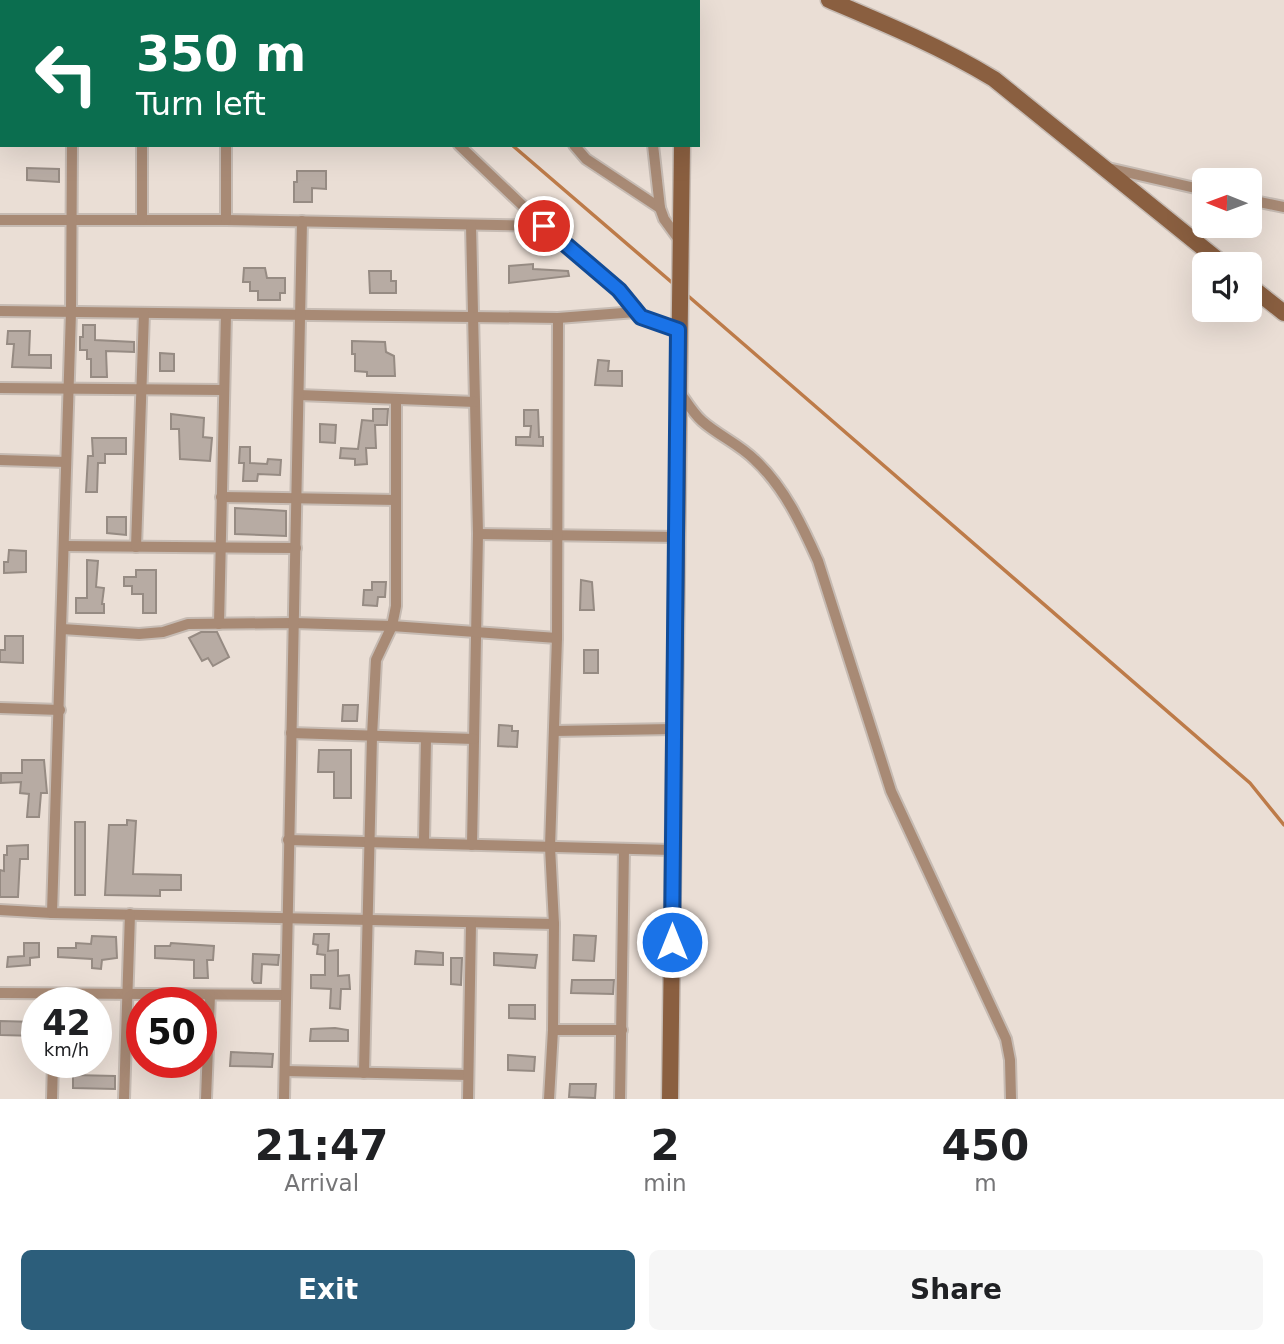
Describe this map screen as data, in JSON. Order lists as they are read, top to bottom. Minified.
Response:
{"north":"left","page":{"turn":["350 m","Turn left"],"speed":"42 km/h","limit":"50","eta":["21:47","Arrival","2","min","450","m"],"buttons":["Exit","Share"]}}
